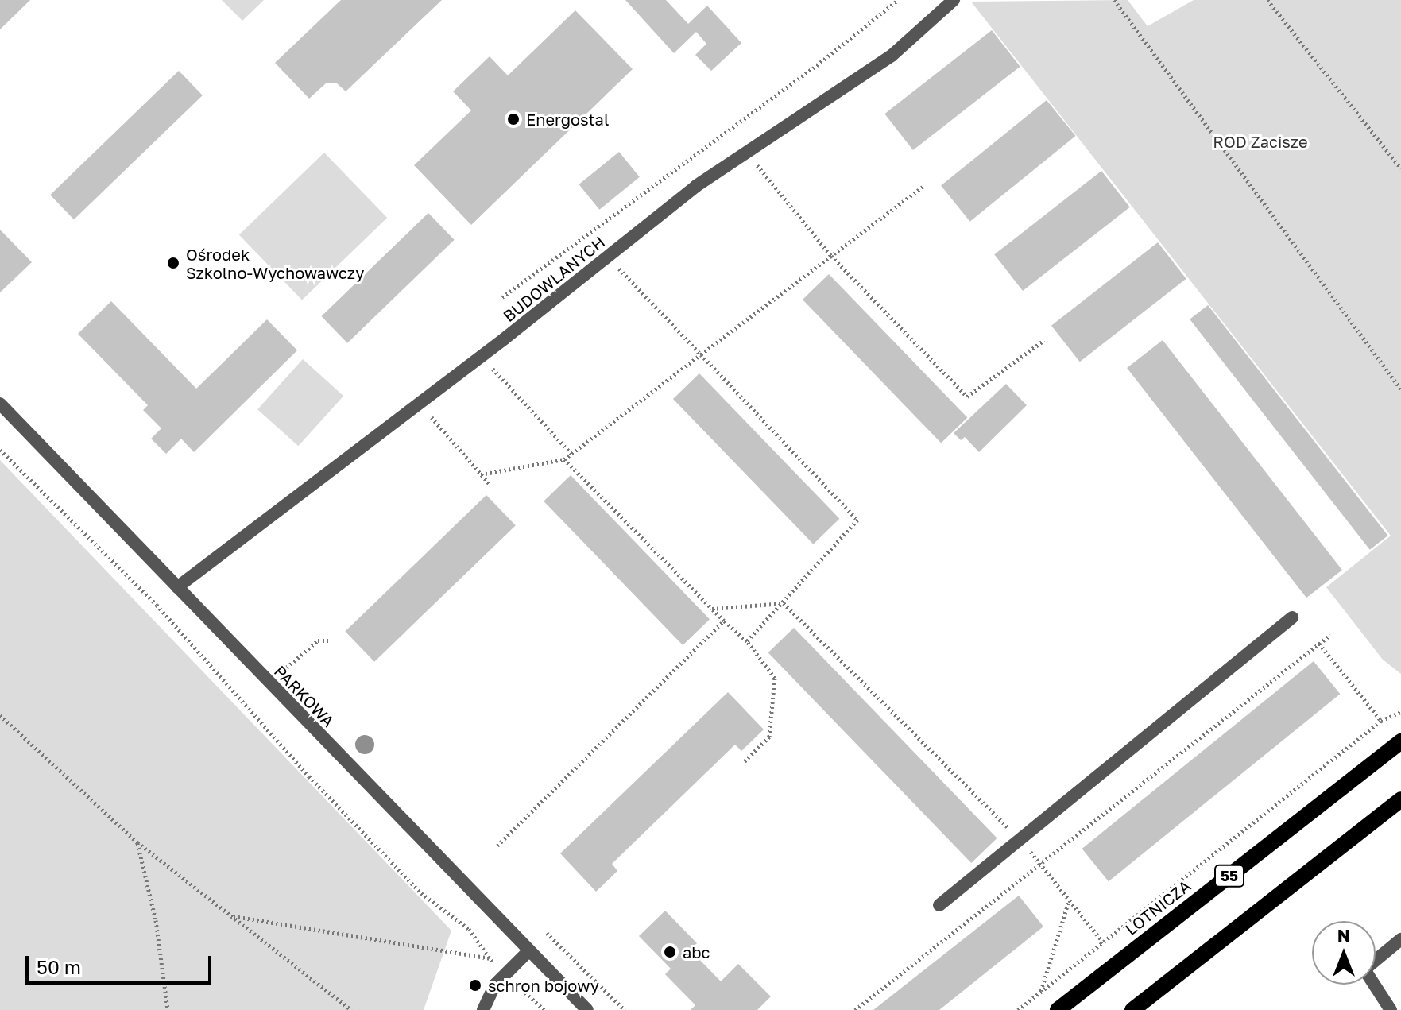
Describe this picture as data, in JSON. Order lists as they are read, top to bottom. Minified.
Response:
{"streets":{"main road":["55","LOTNICZA"],"street":["BUDOWLANYCH","PARKOWA"]},"crossings":[["BUDOWLANYCH","PARKOWA"]],"parks":["ROD Zacisze"],"places":["Energostal","Ośrodek Szkolno-Wychowawczy","abc","schron bojowy"],"scale_bar":"50 m","north":"top"}
